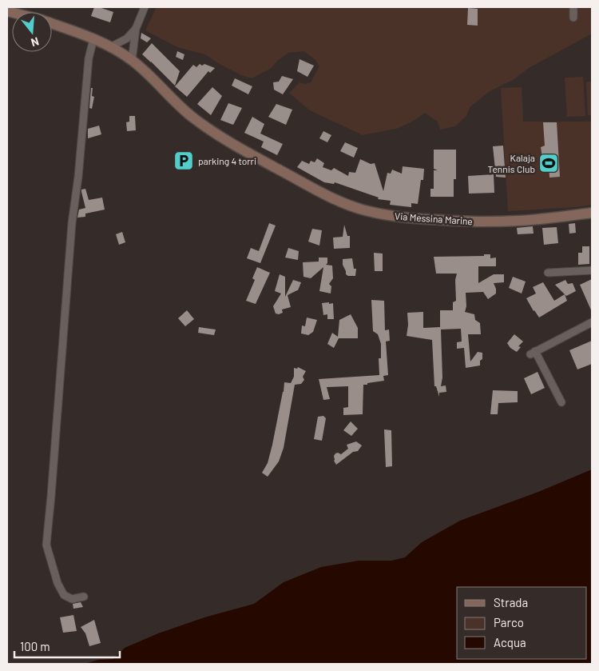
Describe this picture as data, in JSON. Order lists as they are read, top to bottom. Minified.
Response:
{"streets":{"main road":["Via Messina Marine"]},"places":{"parking":["parking 4 torri"],"sports":["Kalaja Tennis Club"]},"legend":["Strada","Parco","Acqua"],"scale_bar":"100 m","north":"bottom"}
